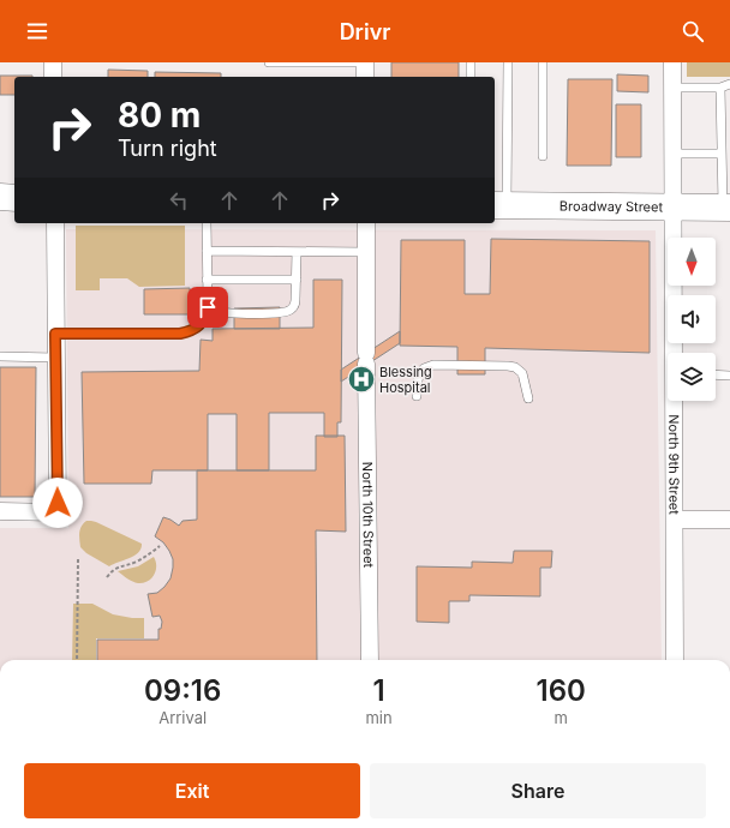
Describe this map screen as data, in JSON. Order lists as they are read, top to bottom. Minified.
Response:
{"streets":{"main road":["Broadway Street"],"street":["North 9th Street","North 10th Street"]},"crossings":[["Broadway Street","North 9th Street"]],"places":{"hospital":["Blessing Hospital"]},"north":"bottom","page":{"header":"Drivr","turn":["80 m","Turn right"],"eta":["09:16","Arrival","1","min","160","m"],"buttons":["Exit","Share"]}}
